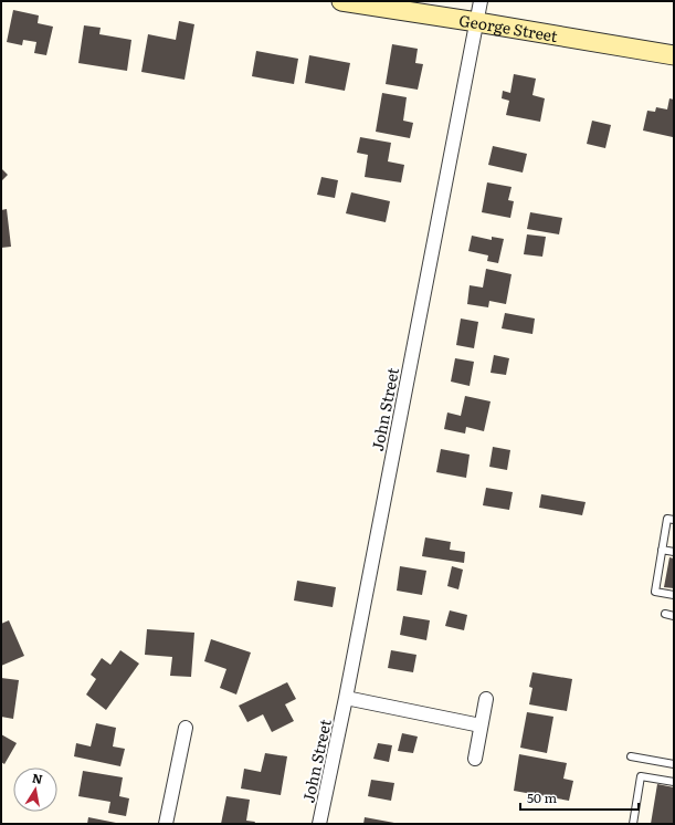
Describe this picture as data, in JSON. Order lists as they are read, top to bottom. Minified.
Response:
{"streets":{"street":["George Street","John Street"]},"crossings":[["George Street","John Street"]],"scale_bar":"50 m","north":"top"}
